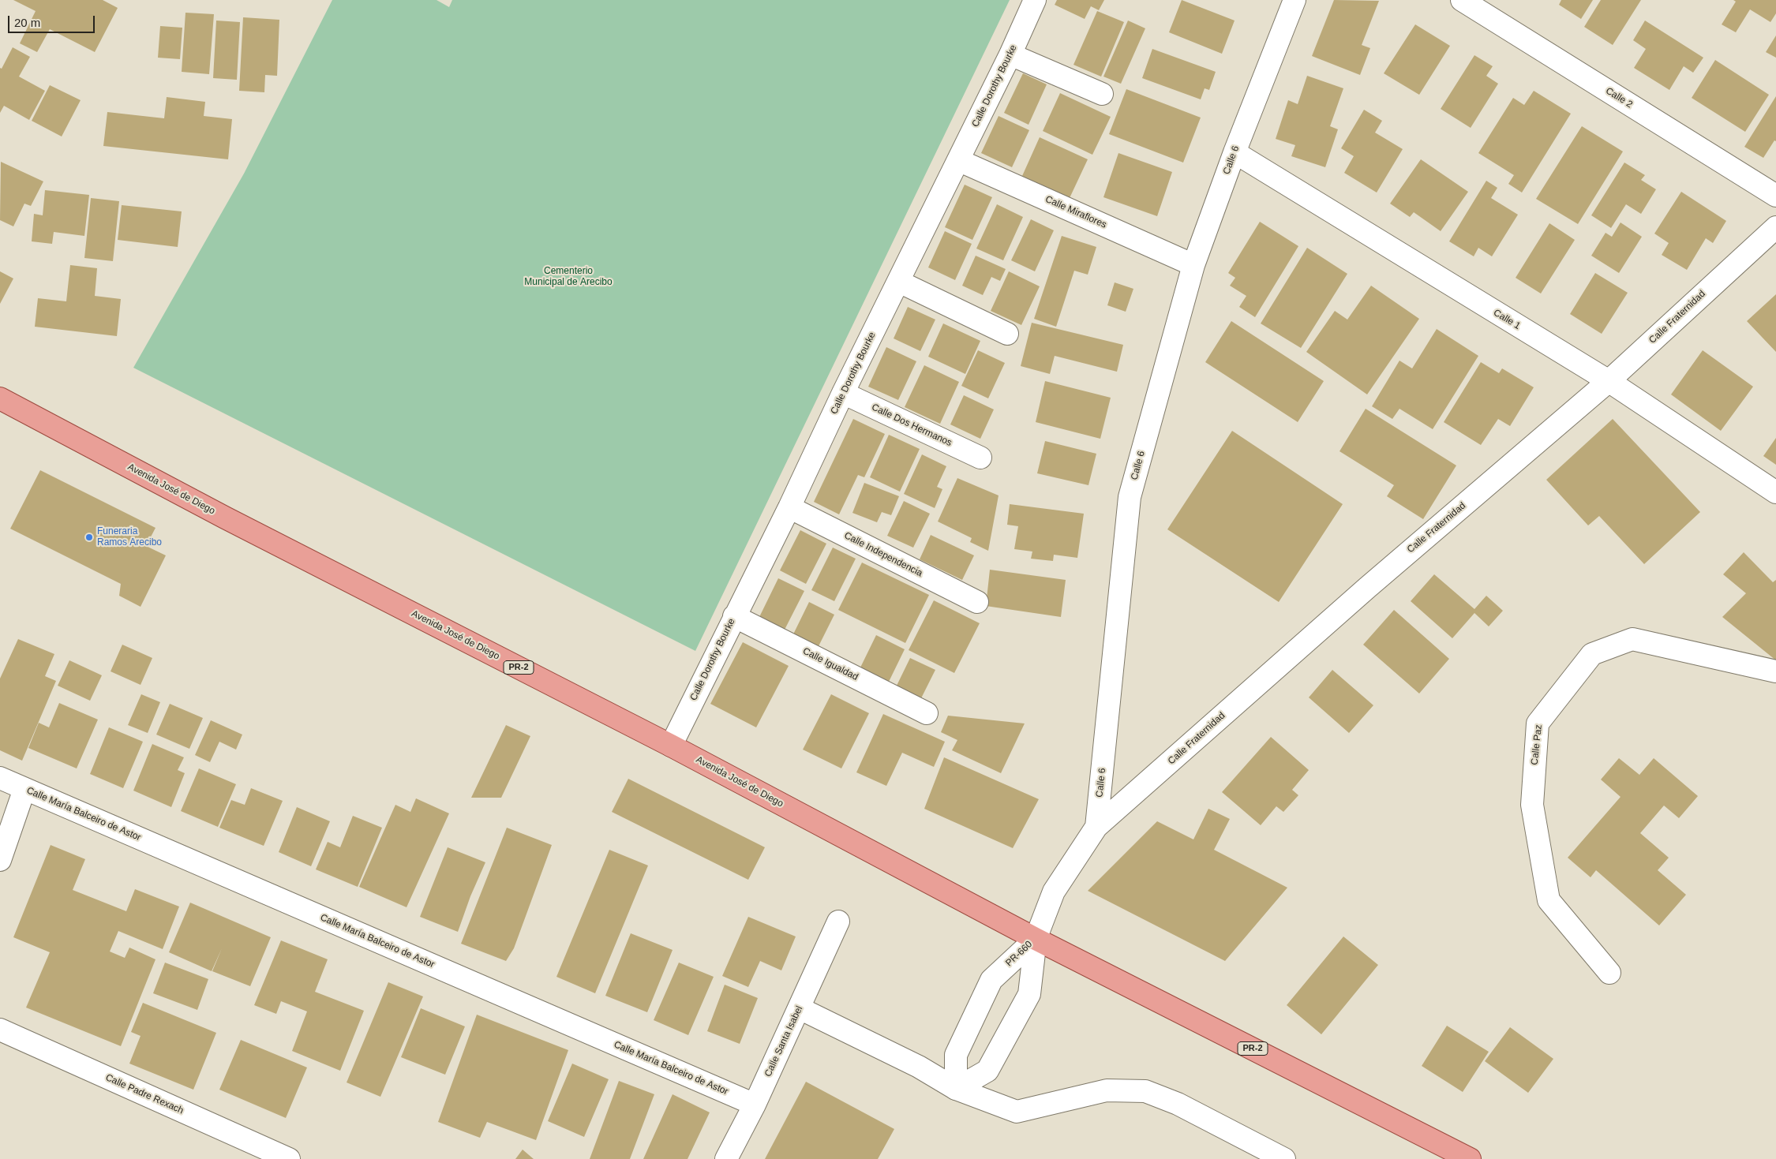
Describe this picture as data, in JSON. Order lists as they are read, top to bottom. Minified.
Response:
{"streets":{"main road":["Avenida José de Diego","PR-2"],"street":["Calle Dorothy Bourke","Calle 2","Calle 6","Calle Miraflores","Calle Fraternidad","Calle 1","Calle Dos Hermanos","Calle Independencia","Calle Igualdad","Calle Paz","Calle María Balceiro de Astor","PR-660","Calle Santa Isabel","Calle Padre Rexach"]},"crossings":[["Calle Dorothy Bourke","Calle Miraflores"],["Calle Dorothy Bourke","Calle Dos Hermanos"],["Calle Dorothy Bourke","Avenida José de Diego"],["Calle Dorothy Bourke","Calle Independencia"],["Calle Dorothy Bourke","Calle Igualdad"],["Calle 6","Calle Miraflores"],["Calle 6","Calle Fraternidad"],["Calle 6","Calle 1"],["Calle 6","Avenida José de Diego"],["Calle 6","PR-2"],["Calle 6","PR-660"],["Calle Fraternidad","Calle 1"],["Avenida José de Diego","PR-2"],["Avenida José de Diego","PR-660"],["PR-2","PR-660"],["Calle María Balceiro de Astor","Calle Santa Isabel"]],"parks":["Cementerio Municipal de Arecibo"],"places":["Funeraria Ramos Arecibo"],"scale_bar":"20 m"}
